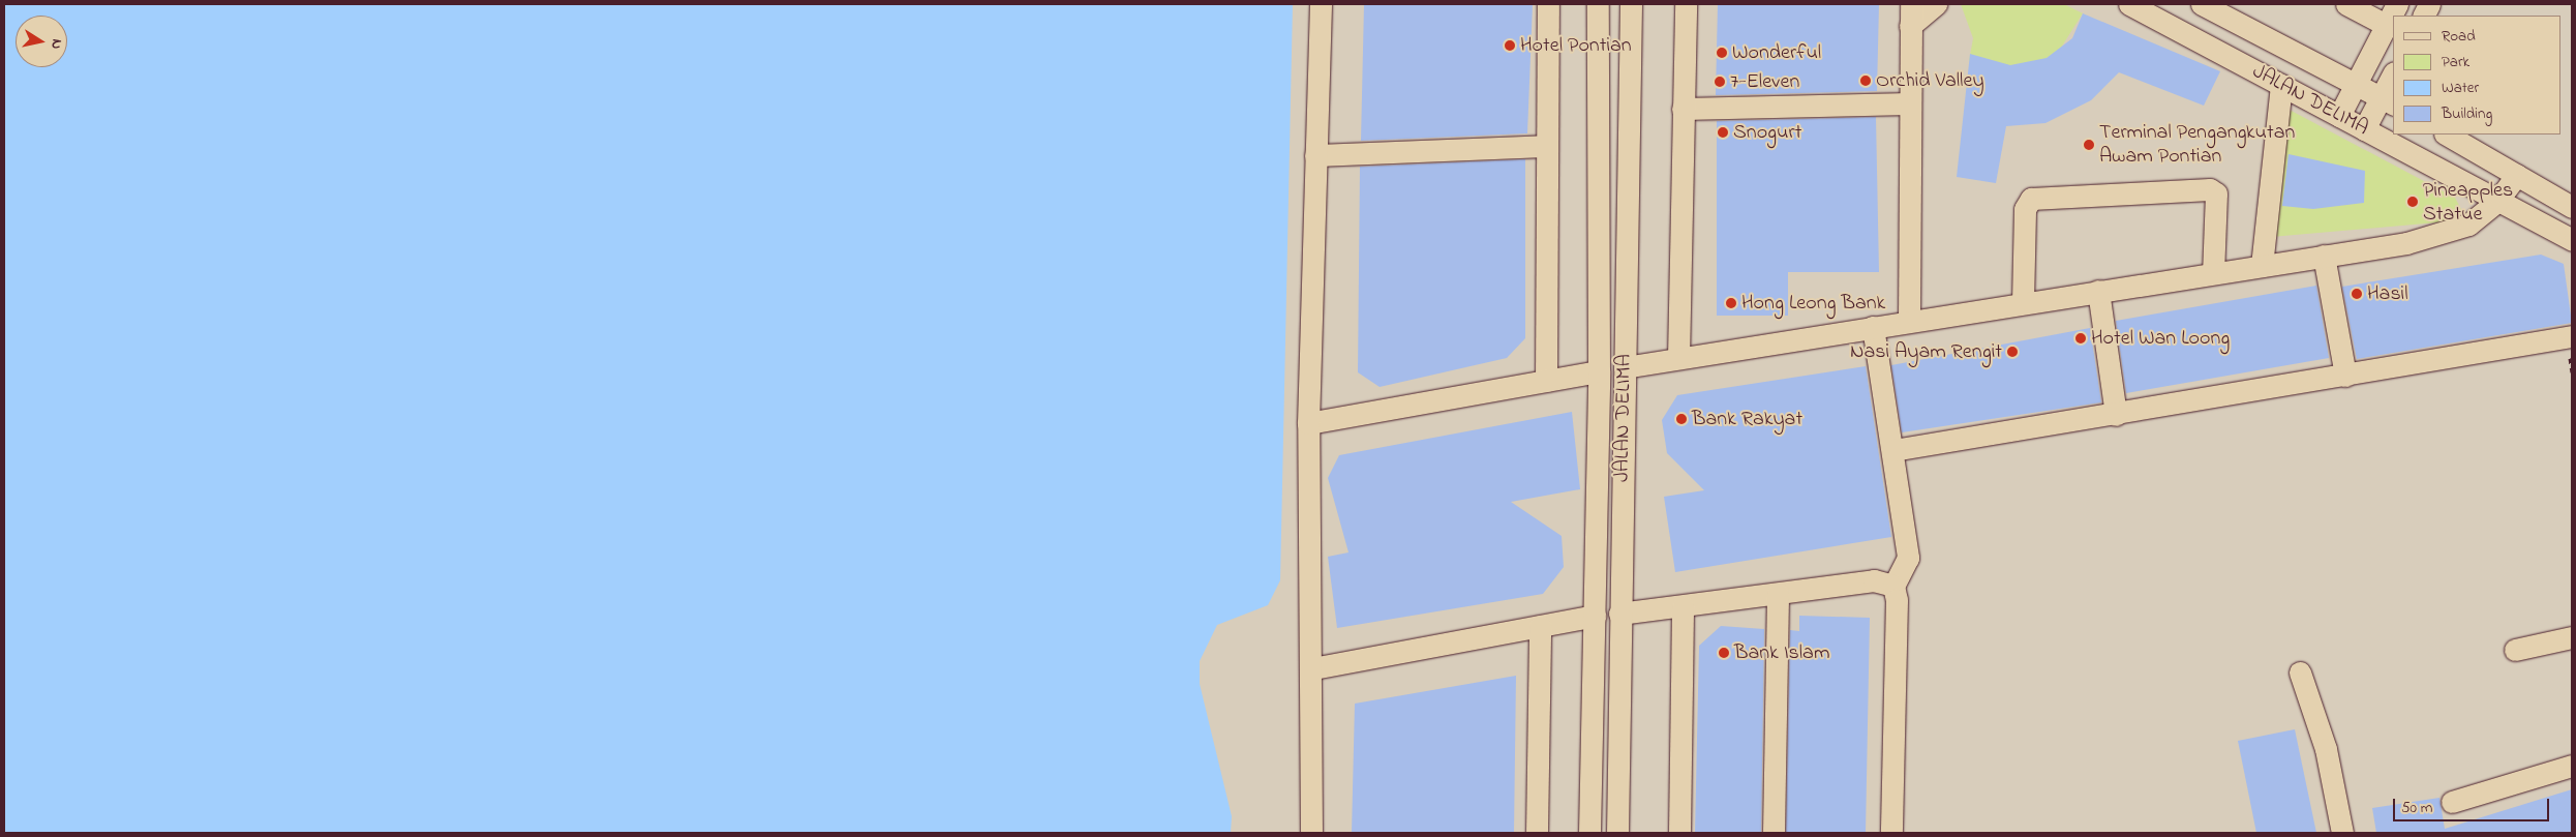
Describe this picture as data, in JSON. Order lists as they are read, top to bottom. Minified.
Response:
{"streets":{"street":["JALAN DELIMA"]},"places":["Hotel Pontian","Wonderful","Orchid Valley","7-Eleven","Snogurt","Terminal Pengangkutan Awam Pontian","Pineapples Statue","Hasil","Hong Leong Bank","Hotel Wan Loong","Nasi Ayam Rengit","Bank Rakyat","Bank Islam"],"legend":["Road","Park","Water","Building"],"scale_bar":"50 m","north":"right"}
